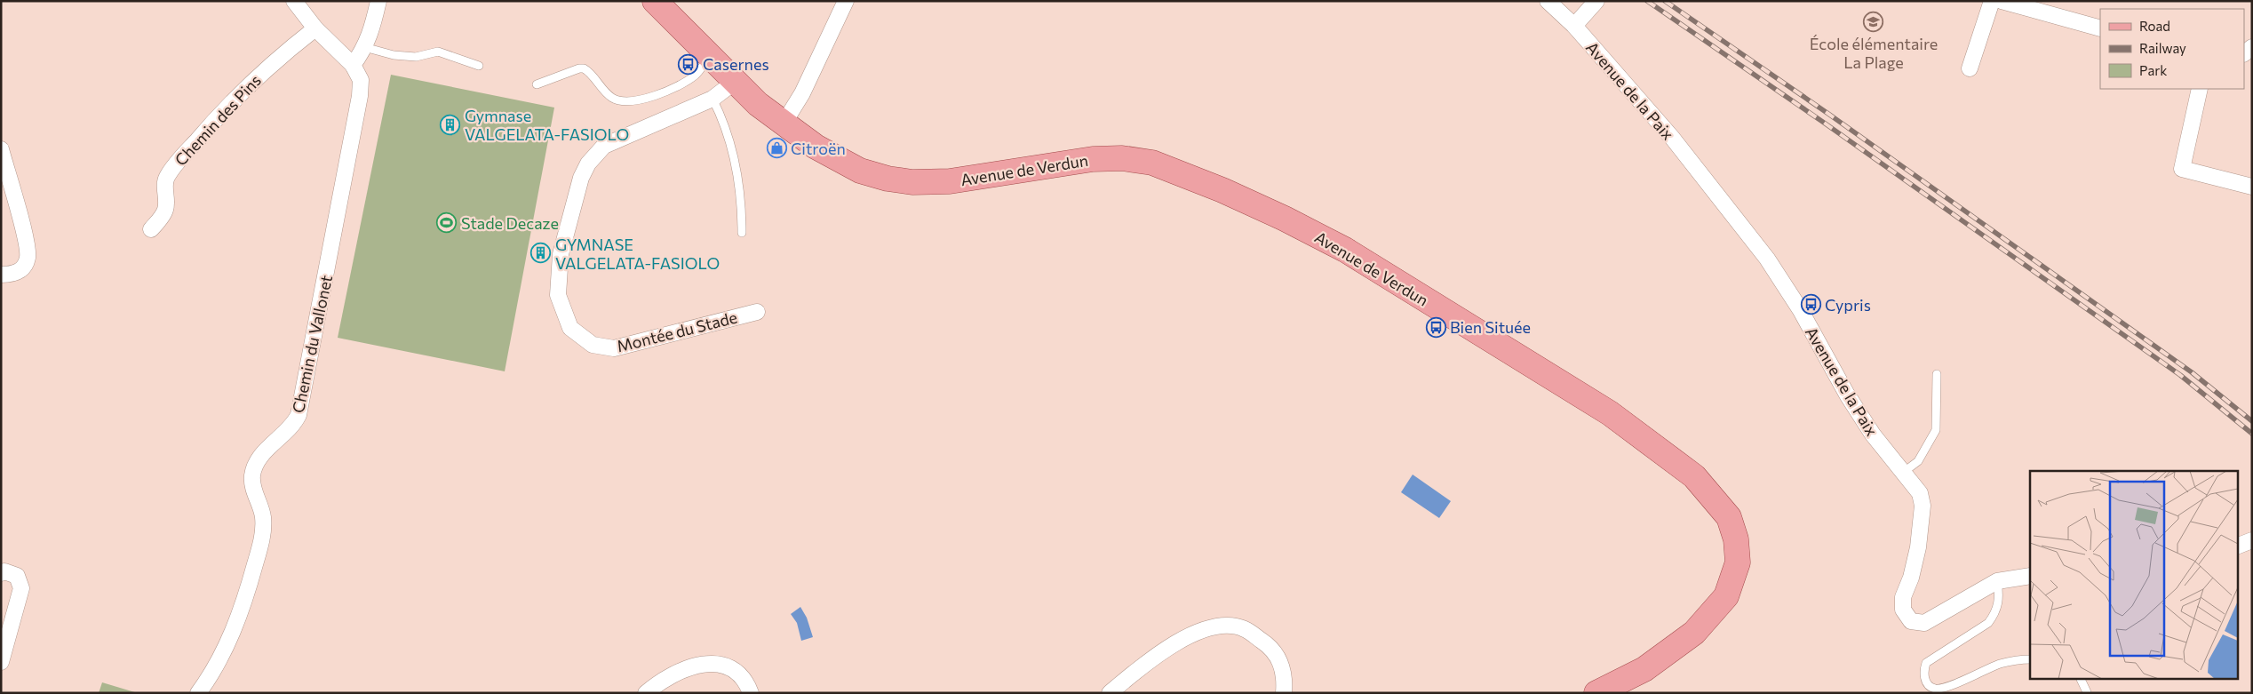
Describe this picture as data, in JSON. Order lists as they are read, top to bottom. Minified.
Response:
{"streets":{"main road":["Avenue de Verdun"],"street":["Avenue de la Paix","Chemin des Pins","Montée du Stade","Chemin du Vallonet"]},"crossings":[["Avenue de Verdun","Montée du Stade"]],"places":{"school or university":["École élémentaire La Plage"],"bus stop":["Casernes","Cypris","Bien Située"],"building":["Gymnase VALGELATA-FASIOLO","GYMNASE VALGELATA-FASIOLO"],"shop":["Citroën"],"sports":["Stade Decaze"]},"legend":["Road","Railway","Park"]}
